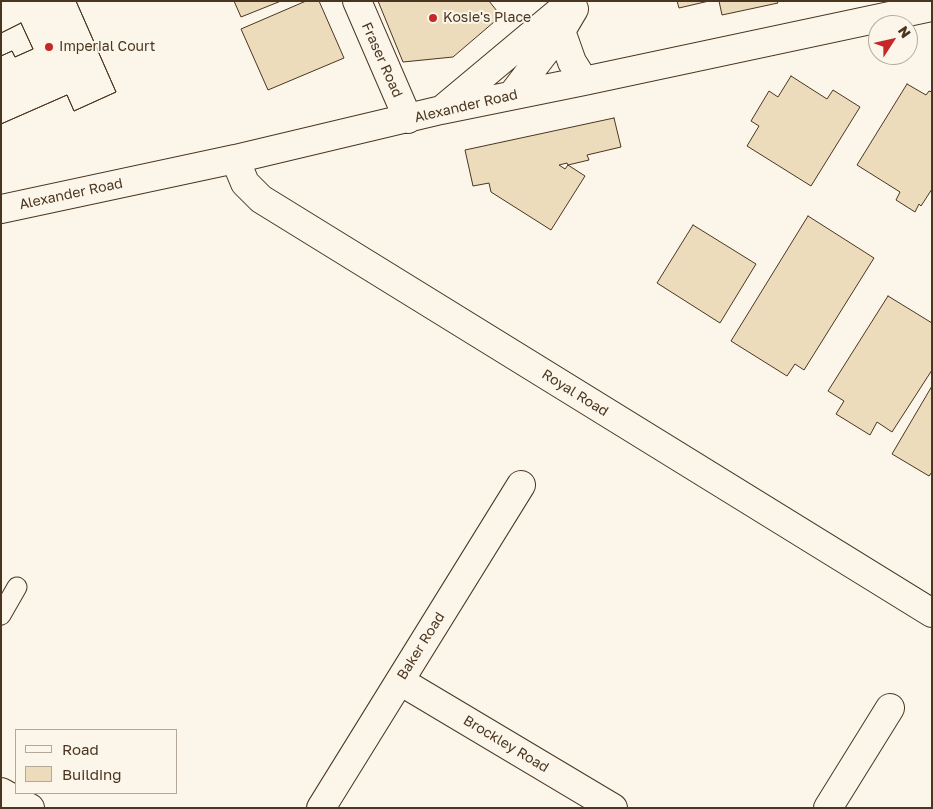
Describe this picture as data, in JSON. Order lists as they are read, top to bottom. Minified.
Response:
{"streets":{"street":["Fraser Road","Alexander Road","Royal Road","Baker Road","Brockley Road"]},"crossings":[["Fraser Road","Alexander Road"],["Alexander Road","Royal Road"],["Baker Road","Brockley Road"]],"places":["Kosie's Place","Imperial Court"],"legend":["Road","Building"],"north":"top right"}
